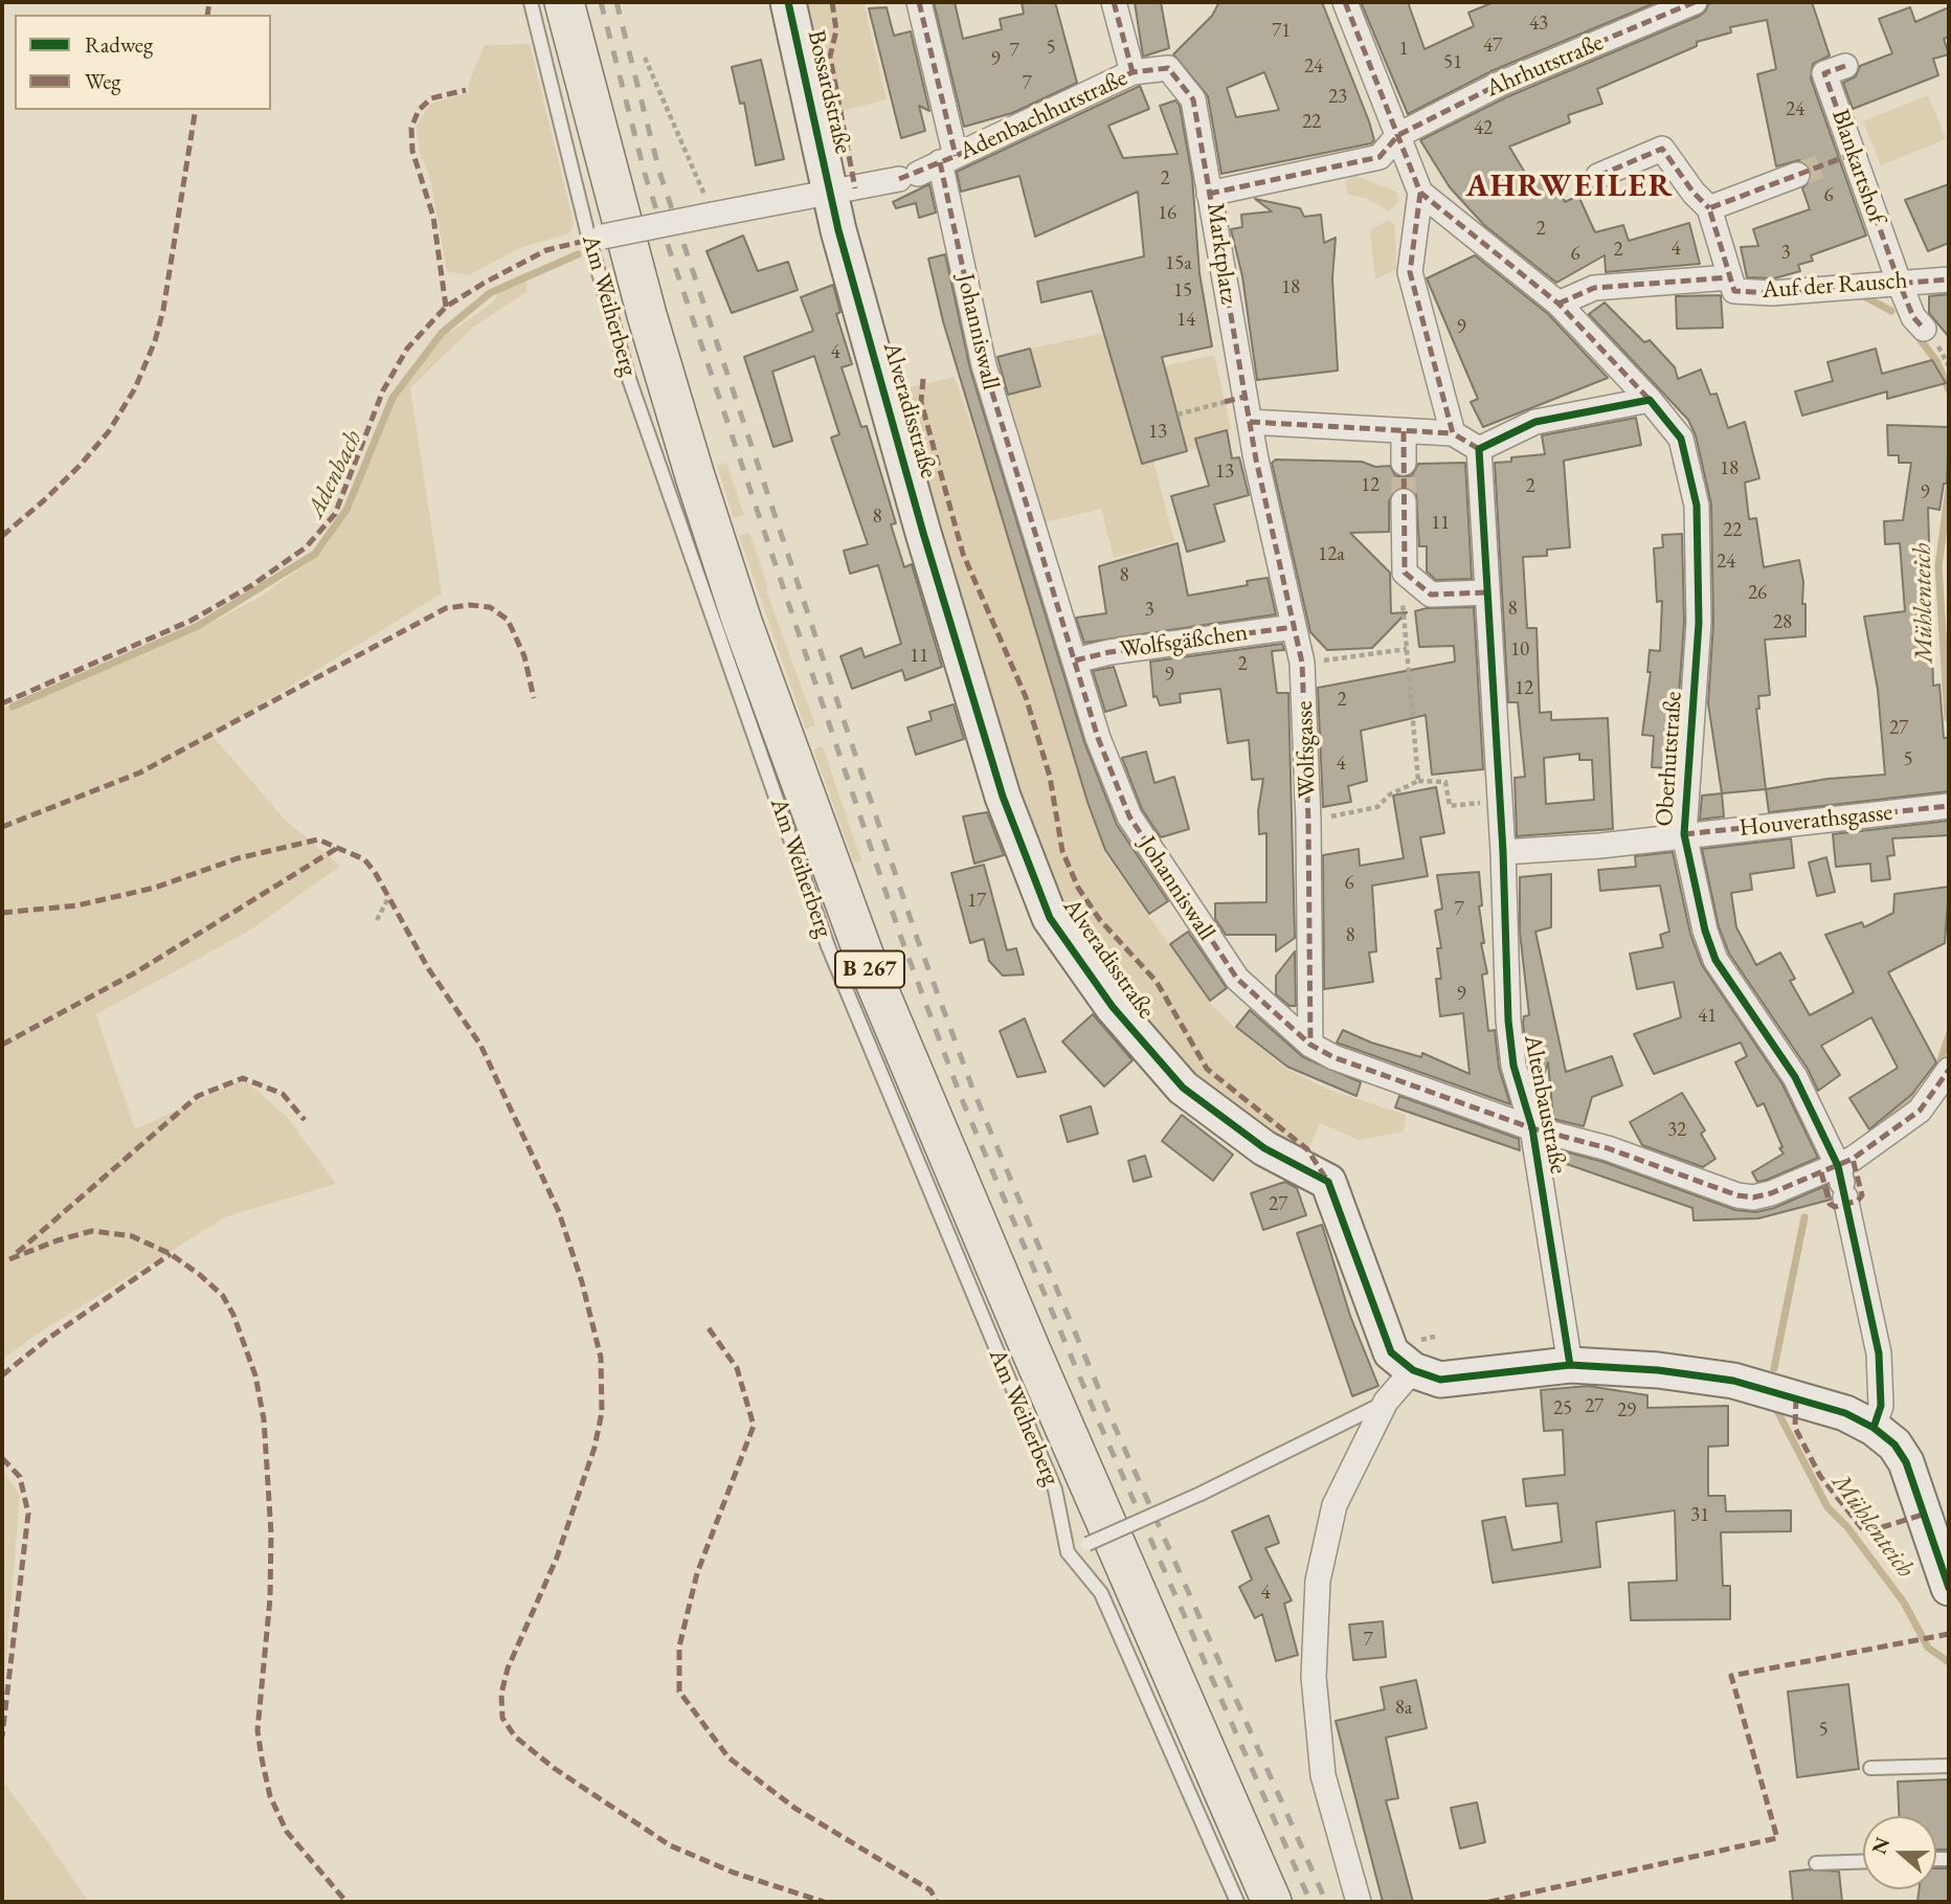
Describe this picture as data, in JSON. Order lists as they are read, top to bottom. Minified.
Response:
{"streets":{"main road":["B 267"],"street":["Ahrhutstraße","Bossardstraße","Adenbachhutstraße","Blankartshof","Marktplatz","Auf der Rausch","Johanniswall","Alveradisstraße","Wolfsgäßchen","Wolfsgasse","Oberhutstraße","Houverathsgasse","Altenbaustraße"],"lane":["Am Weiherberg"]},"crossings":[["Ahrhutstraße","Marktplatz"],["Bossardstraße","Adenbachhutstraße"],["Bossardstraße","Alveradisstraße"],["Adenbachhutstraße","Marktplatz"],["Adenbachhutstraße","Am Weiherberg"],["Adenbachhutstraße","Johanniswall"],["Adenbachhutstraße","Alveradisstraße"],["Blankartshof","Auf der Rausch"],["Marktplatz","Wolfsgasse"],["Auf der Rausch","Oberhutstraße"],["Johanniswall","Wolfsgäßchen"],["Johanniswall","Wolfsgasse"],["Johanniswall","Oberhutstraße"],["Johanniswall","Altenbaustraße"],["Wolfsgäßchen","Wolfsgasse"],["Oberhutstraße","Houverathsgasse"],["Houverathsgasse","Altenbaustraße"]],"districts":["AHRWEILER"],"water":["Adenbach","Mühlenteich"],"house_numbers":["43","71","47","5","1","7","9","51","24","7","23","24","22","42","2","6","16","2","4","2","3","6","15a","18","15","14","9","4","13","18","13","12","2","9","8","11","22","12a","24","8","26","8","3","28","10","11","2","9","12","2","27","5","4","6","17","7","8","9","41","32","27","27","25","29","31","4","7","8a","5"],"legend":["Radweg","Weg"],"north":"left"}
